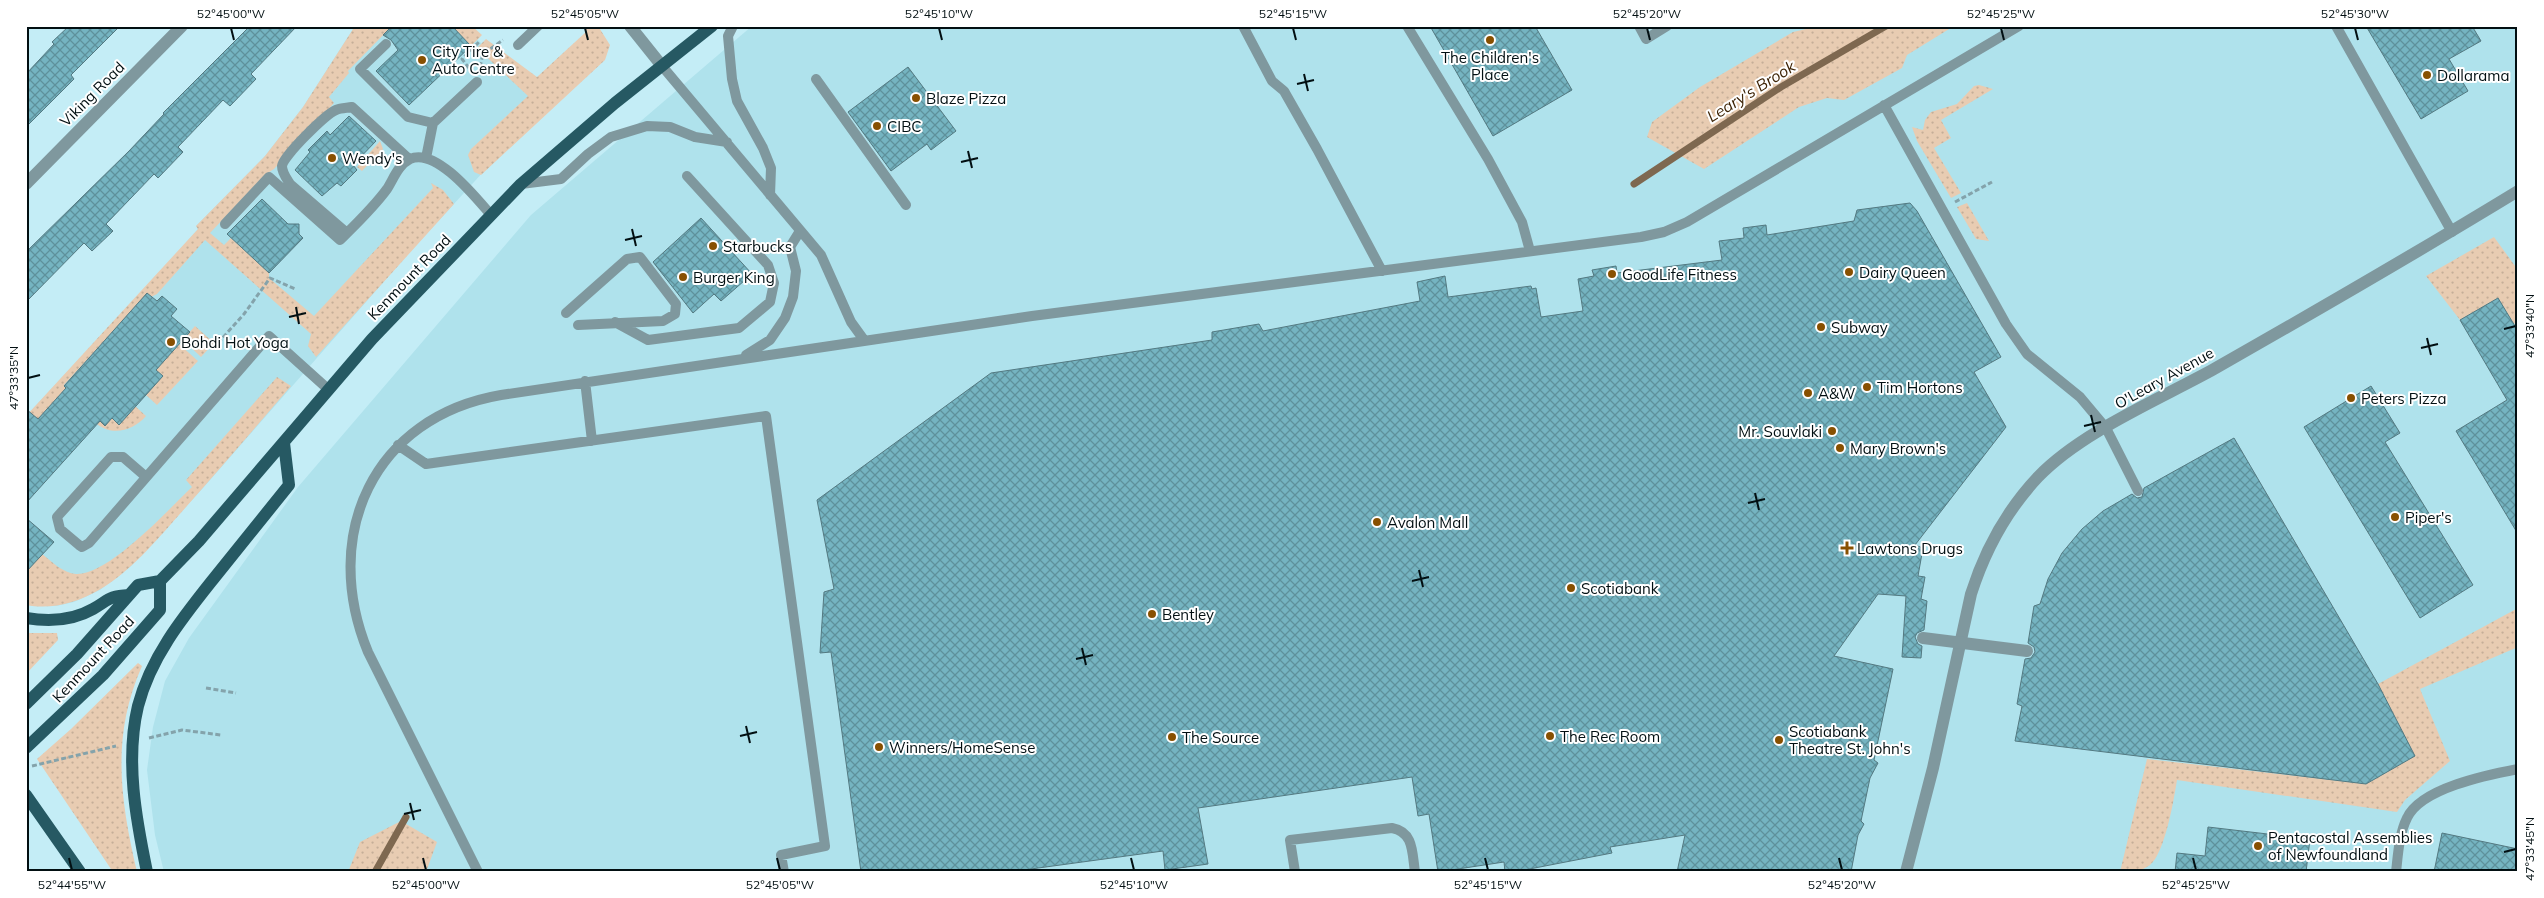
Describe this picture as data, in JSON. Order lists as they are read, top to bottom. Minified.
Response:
{"streets":{"main road":["Kenmount Road"],"street":["Viking Road","O'Leary Avenue"]},"water":["Leary's Brook"],"places":{"other":["The Children's Place","City Tire & Auto Centre","Dollarama","Blaze Pizza","CIBC","Wendy's","Starbucks","Dairy Queen","GoodLife Fitness","Burger King","Subway","Bohdi Hot Yoga","Tim Hortons","A&W","Peters Pizza","Mr. Souvlaki","Mary Brown's","Piper's","Avalon Mall","Scotiabank","Bentley","The Rec Room","The Source","Scotiabank Theatre St. John's","Winners/HomeSense","Pentacostal Assemblies of Newfoundland"],"health":["Lawtons Drugs"]},"coordinates":["52°45'00\"W","52°45'05\"W","52°45'10\"W","52°45'15\"W","52°45'20\"W","52°45'25\"W","52°45'30\"W","47°33'40\"N","47°33'35\"N","47°33'45\"N","52°44'55\"W"]}
